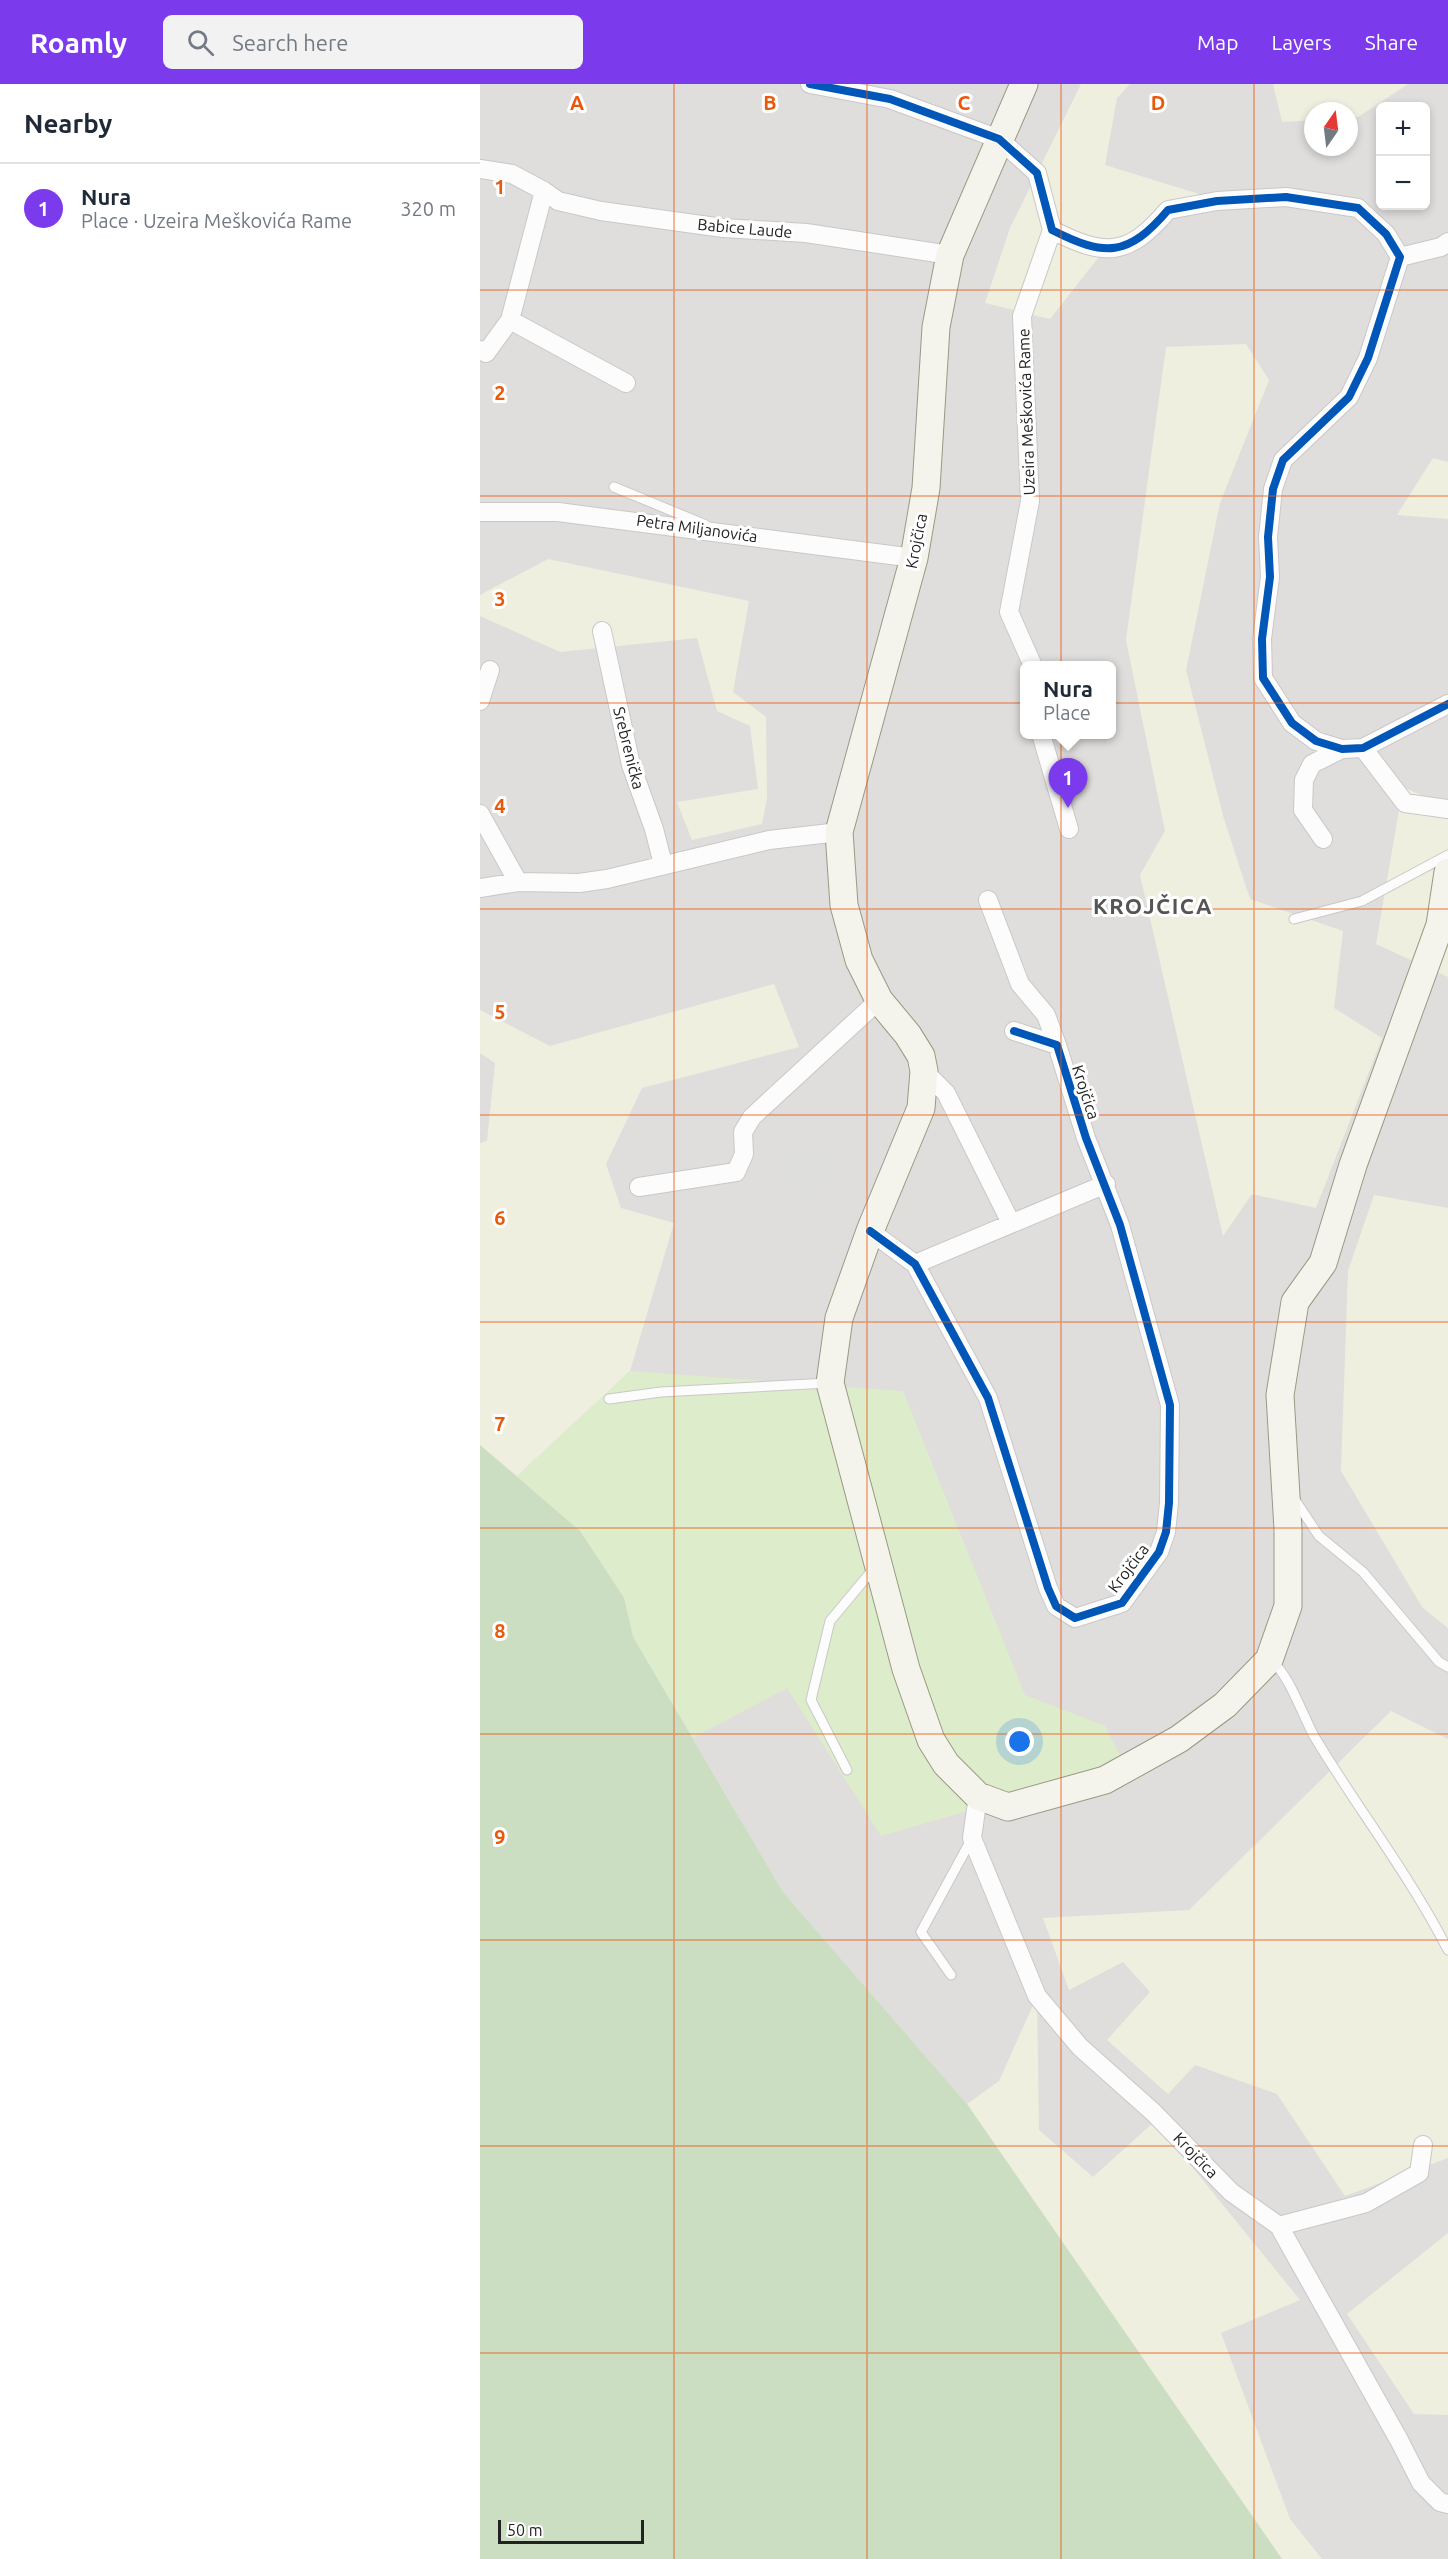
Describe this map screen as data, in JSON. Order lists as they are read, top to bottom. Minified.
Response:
{"streets":{"main road":["Krojčica"],"street":["Babice Laude","Uzeira Meškovića Rame","Petra Miljanovića","Srebrenička"]},"crossings":[["Babice Laude","Krojčica"],["Petra Miljanovića","Krojčica"]],"districts":["KROJČICA"],"scale_bar":"50 m","north":"top","page":{"header":"Roamly","search":"Search here","nav":["Map","Layers","Share"],"heading":"Nearby","map_buttons":["+","−"],"list":[{"mark":"1","name":"Nura","note":"Place · Uzeira Meškovića Rame","value":"320 m"}],"popup":["Nura","Place"],"pins":"1","scale":"50 m"},"grid":{"columns":["A","B","C","D"],"rows":["1","2","3","4","5","6","7","8","9"]}}
